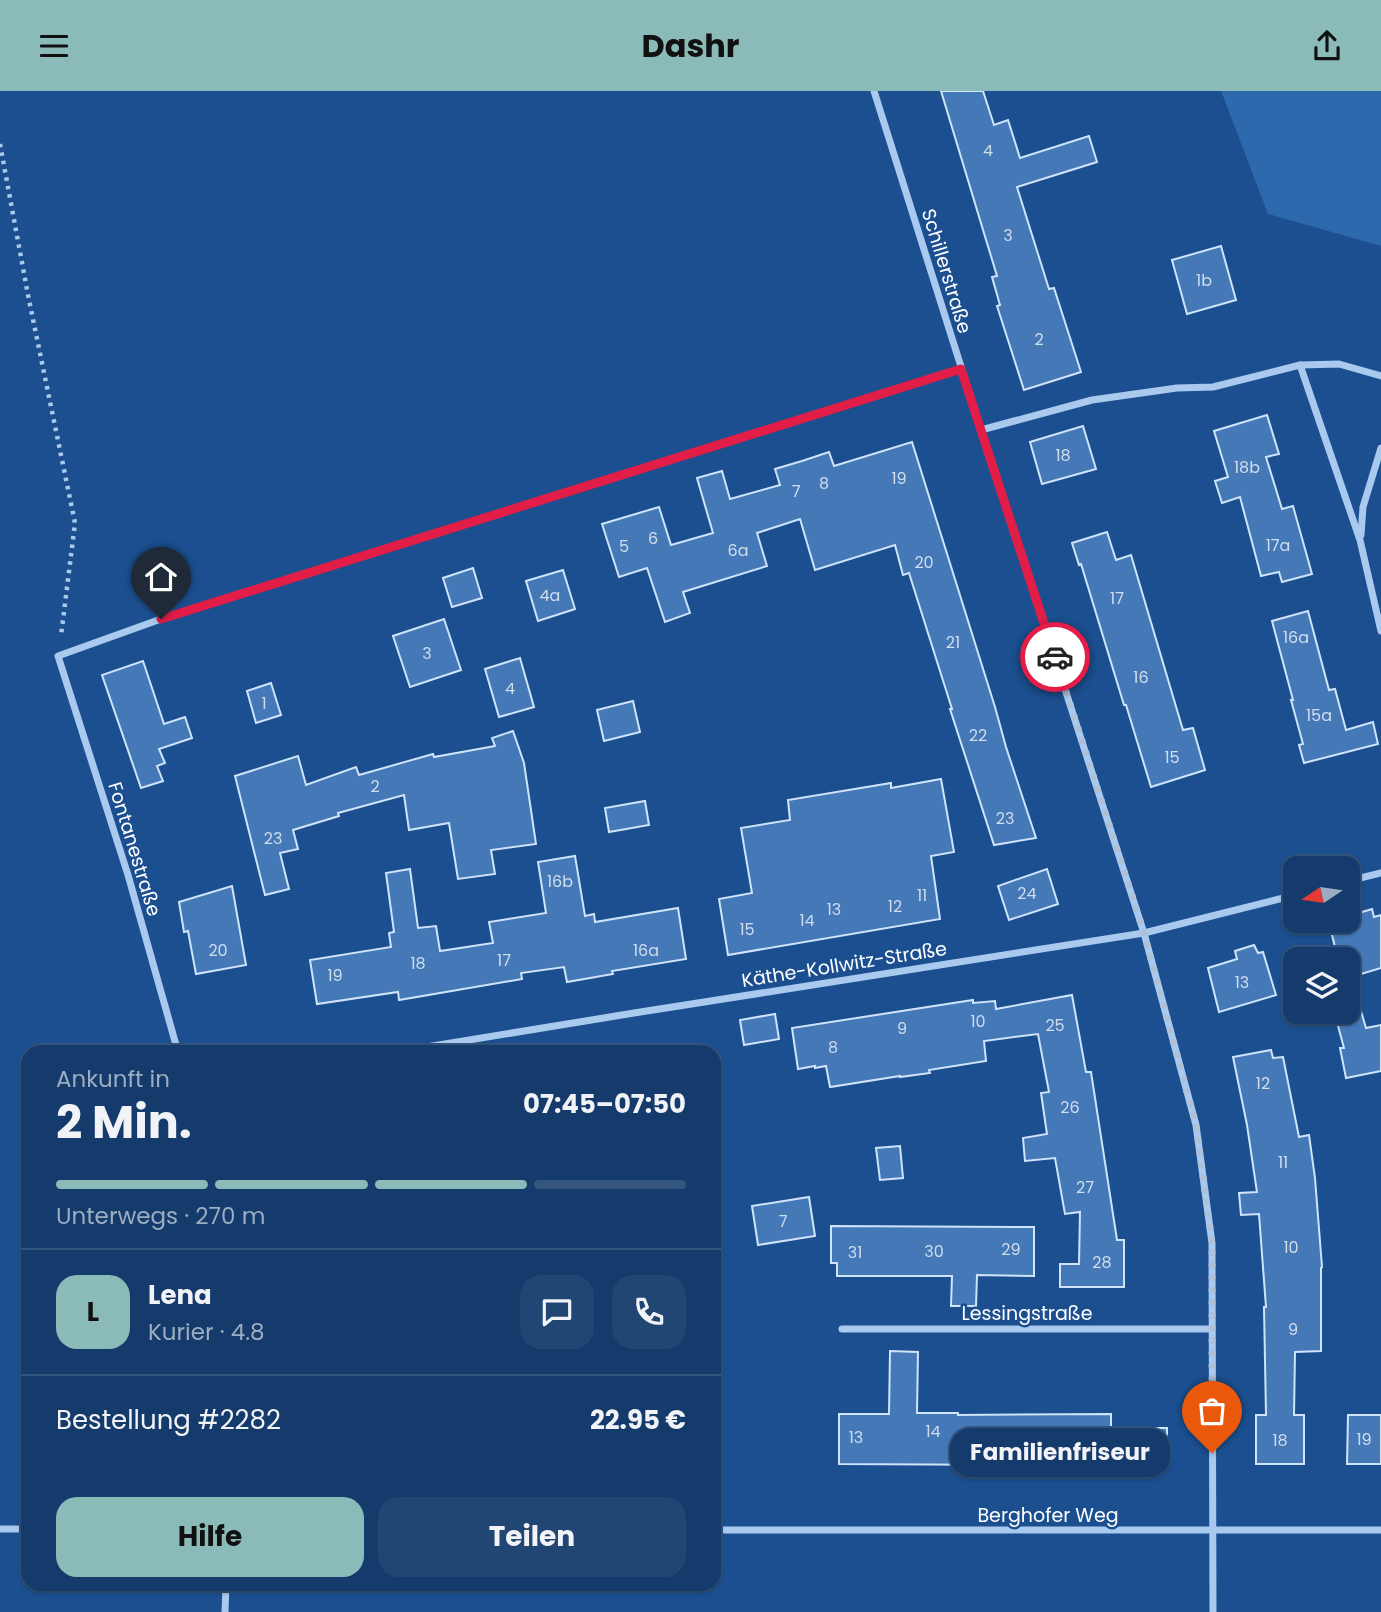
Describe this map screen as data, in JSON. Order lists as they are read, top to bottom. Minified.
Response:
{"streets":{"street":["Schillerstraße","Fontanestraße","Käthe-Kollwitz-Straße","Lessingstraße","Berghofer Weg"]},"places":["Familienfriseur"],"house_numbers":["4","3","1b","2","18","18b","19","8","7","6","17a","5","6a","20","4a","17","16a","21","3","16","4","1","15a","22","15","2","23","23","16b","24","11","12","13","14","15","20","16a","17","18","19","13","10","25","9","8","12","26","11","27","7","10","29","30","31","28","9","14","13","19","18"],"north":"left","page":{"header":"Dashr","heading":["2 Min.","Ankunft in","07:45–07:50"],"panel":["Lena","Kurier · 4.8","Bestellung #2282","22.95 €"],"bar":"Unterwegs · 270 m","round":"L","bubble":"Familienfriseur","buttons":["Hilfe","Teilen"]}}
